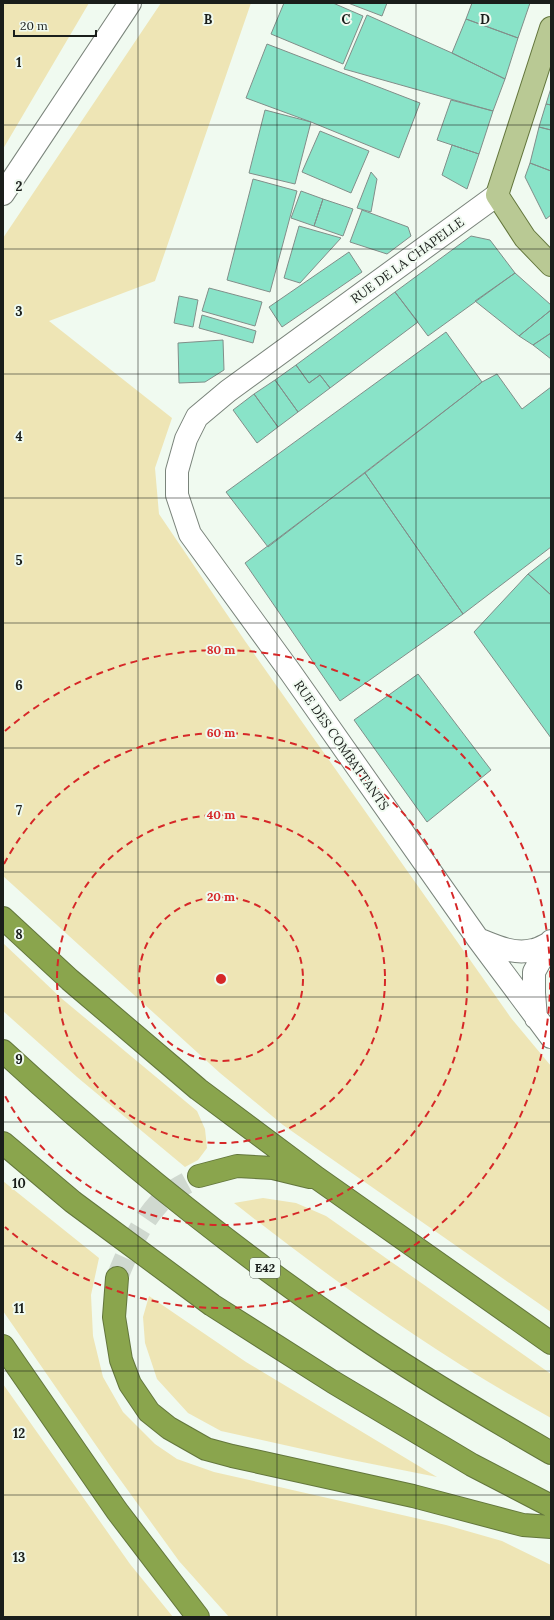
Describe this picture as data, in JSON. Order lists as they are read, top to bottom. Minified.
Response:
{"streets":{"highway":["E42"],"street":["RUE DE LA CHAPELLE","RUE DES COMBATTANTS"]},"crossings":[["RUE DE LA CHAPELLE","RUE DES COMBATTANTS"]],"scale_bar":"20 m","grid":{"columns":["B","C","D"],"rows":["1","2","3","4","5","6","7","8","9","10","11","12","13"]},"rings":["80 m","60 m","40 m","20 m"]}
